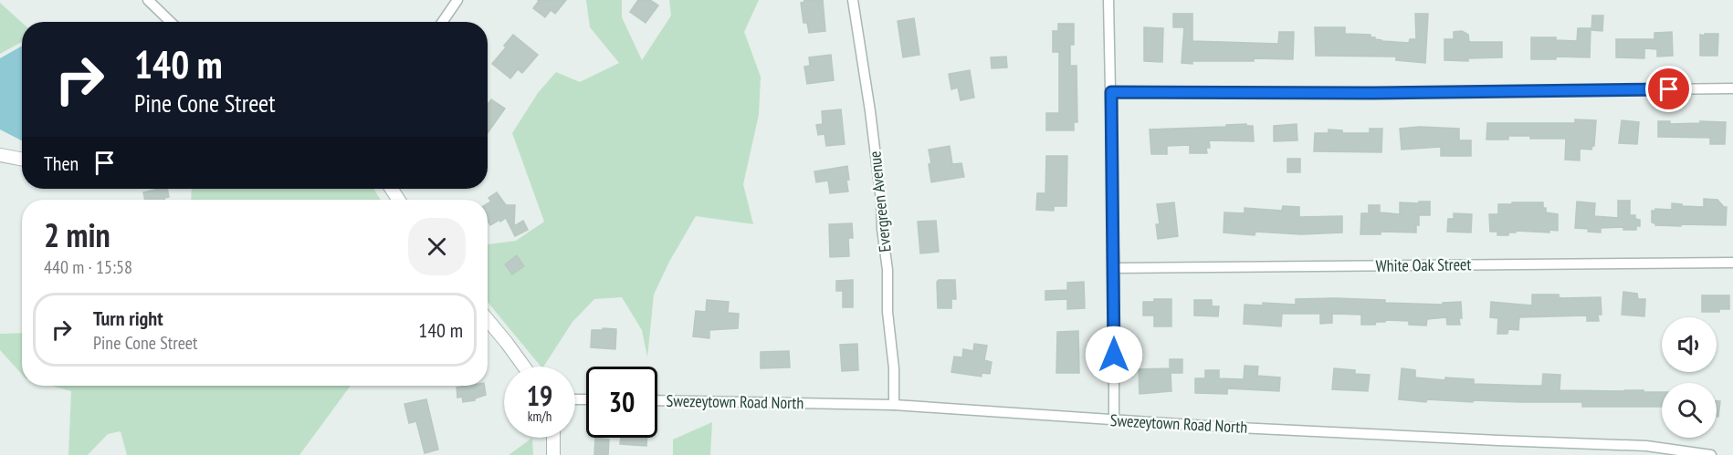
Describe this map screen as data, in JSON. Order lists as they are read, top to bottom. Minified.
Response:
{"streets":{"street":["Evergreen Avenue","White Oak Street","Swezeytown Road North"]},"crossings":[["Evergreen Avenue","Swezeytown Road North"]],"page":{"turn":["140 m","Pine Cone Street"],"then":"Then","heading":["2 min","440 m · 15:58"],"list":[{"name":"Turn right","note":"Pine Cone Street","value":"140 m"}],"speed":"19 km/h","limit":"30"}}
